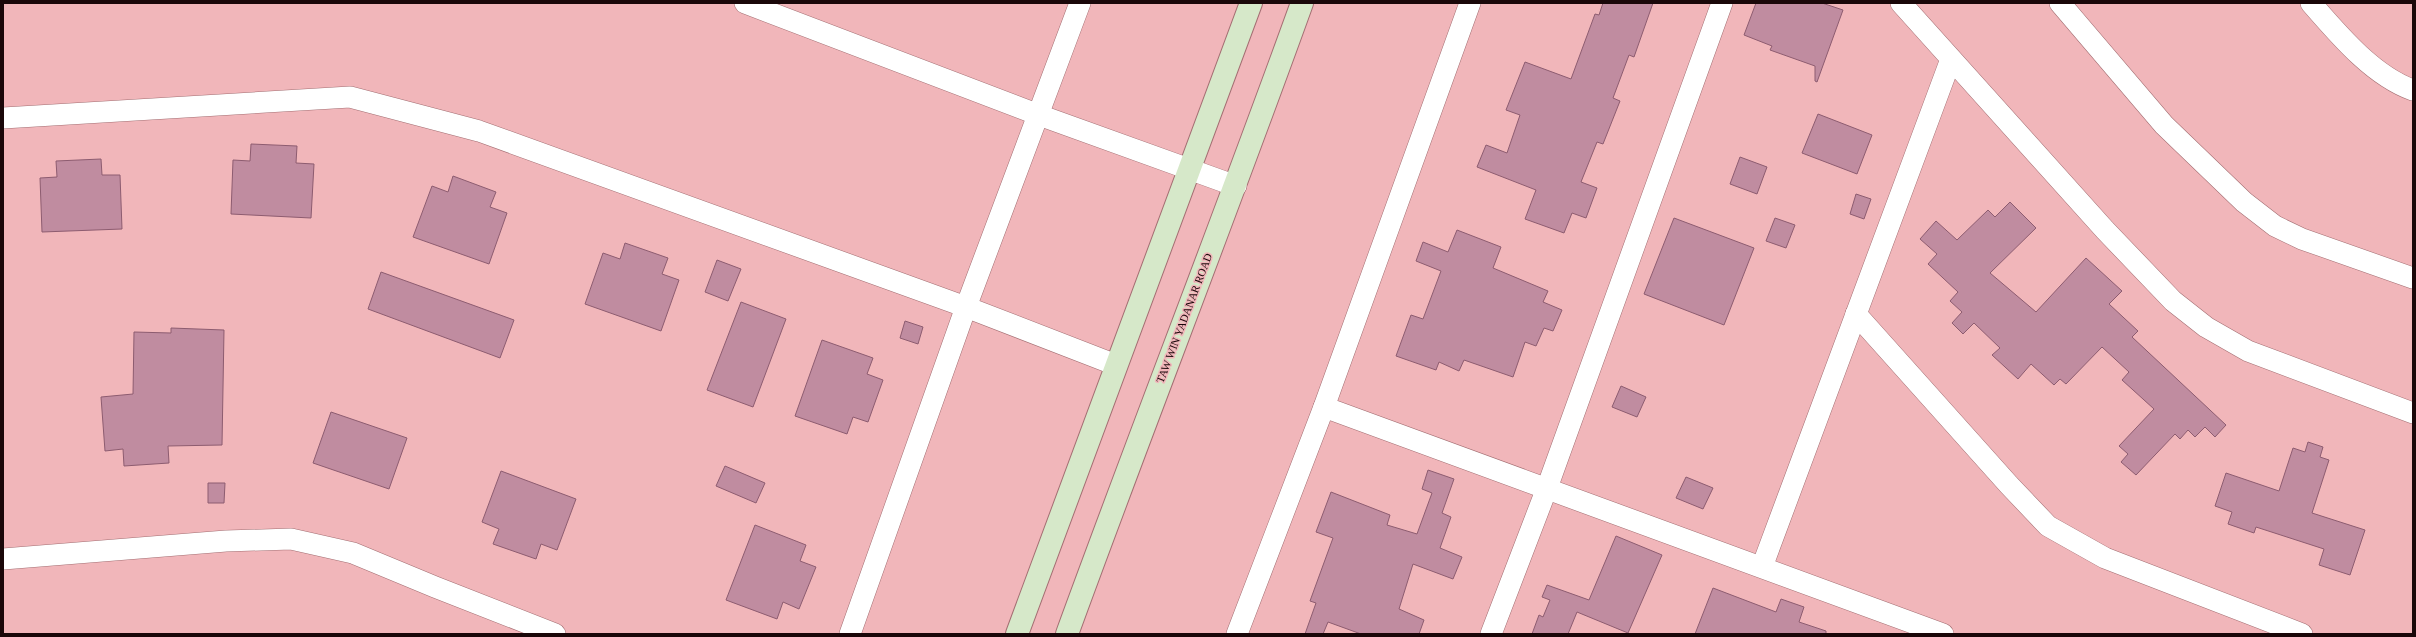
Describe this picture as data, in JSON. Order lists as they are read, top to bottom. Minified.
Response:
{"streets":{"main road":["TAW WIN YADANAR ROAD"]}}
